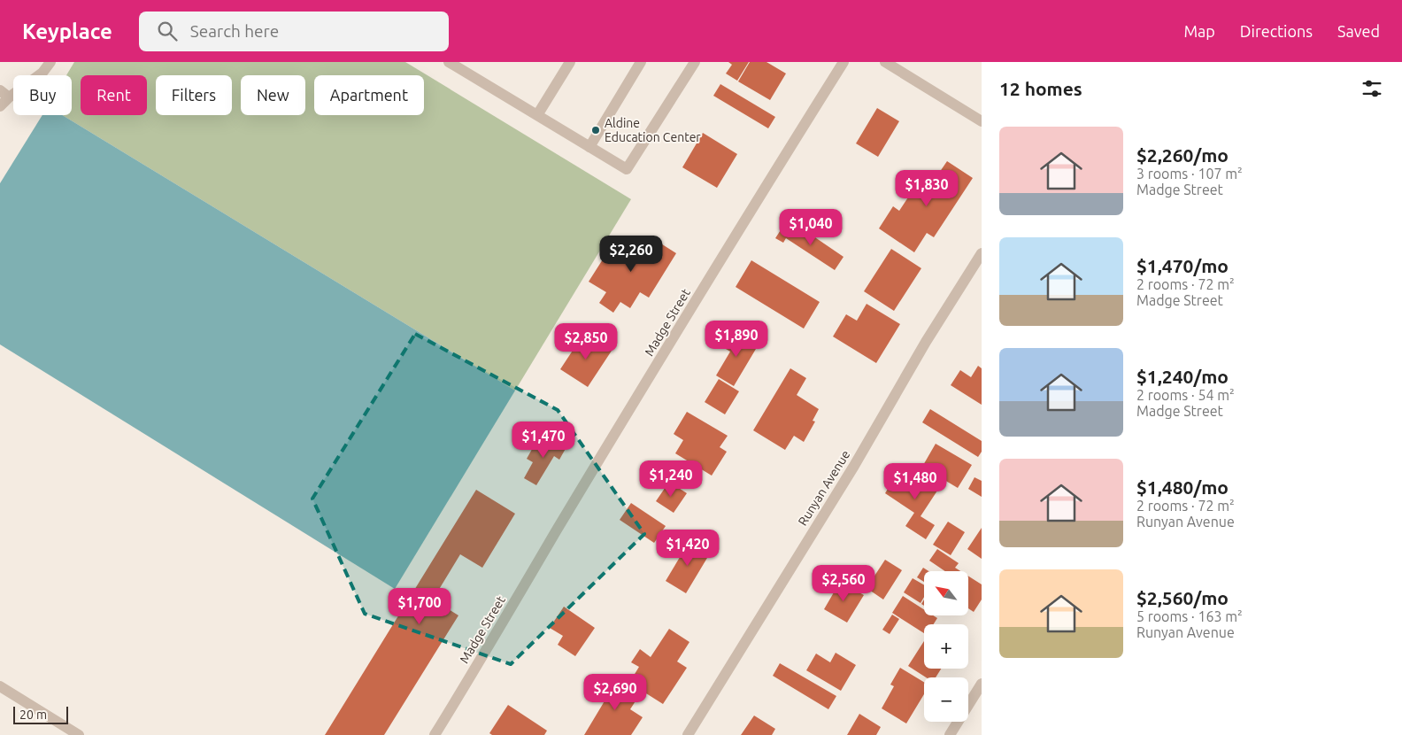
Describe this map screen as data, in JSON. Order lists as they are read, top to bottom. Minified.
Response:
{"streets":{"street":["Madge Street","Runyan Avenue"]},"places":["Aldine Education Center"],"scale_bar":"20 m","north":"top left","page":{"header":"Keyplace","search":"Search here","nav":["Map","Directions","Saved"],"heading":"12 homes","chip":["Buy","Rent","Filters","New","Apartment"],"list":[{"name":"$2,260/mo","note":"3 rooms · 107 m² · Madge Street"},{"name":"$1,470/mo","note":"2 rooms · 72 m² · Madge Street"},{"name":"$1,240/mo","note":"2 rooms · 54 m² · Madge Street"},{"name":"$1,480/mo","note":"2 rooms · 72 m² · Runyan Avenue"},{"name":"$2,560/mo","note":"5 rooms · 163 m² · Runyan Avenue"}],"price":["$1,830","$1,040","$2,260","$1,890","$2,850","$1,470","$1,240","$1,480","$1,420","$2,560","$1,700","$2,690"],"map_buttons":["+","−"],"scale":"20 m"}}
